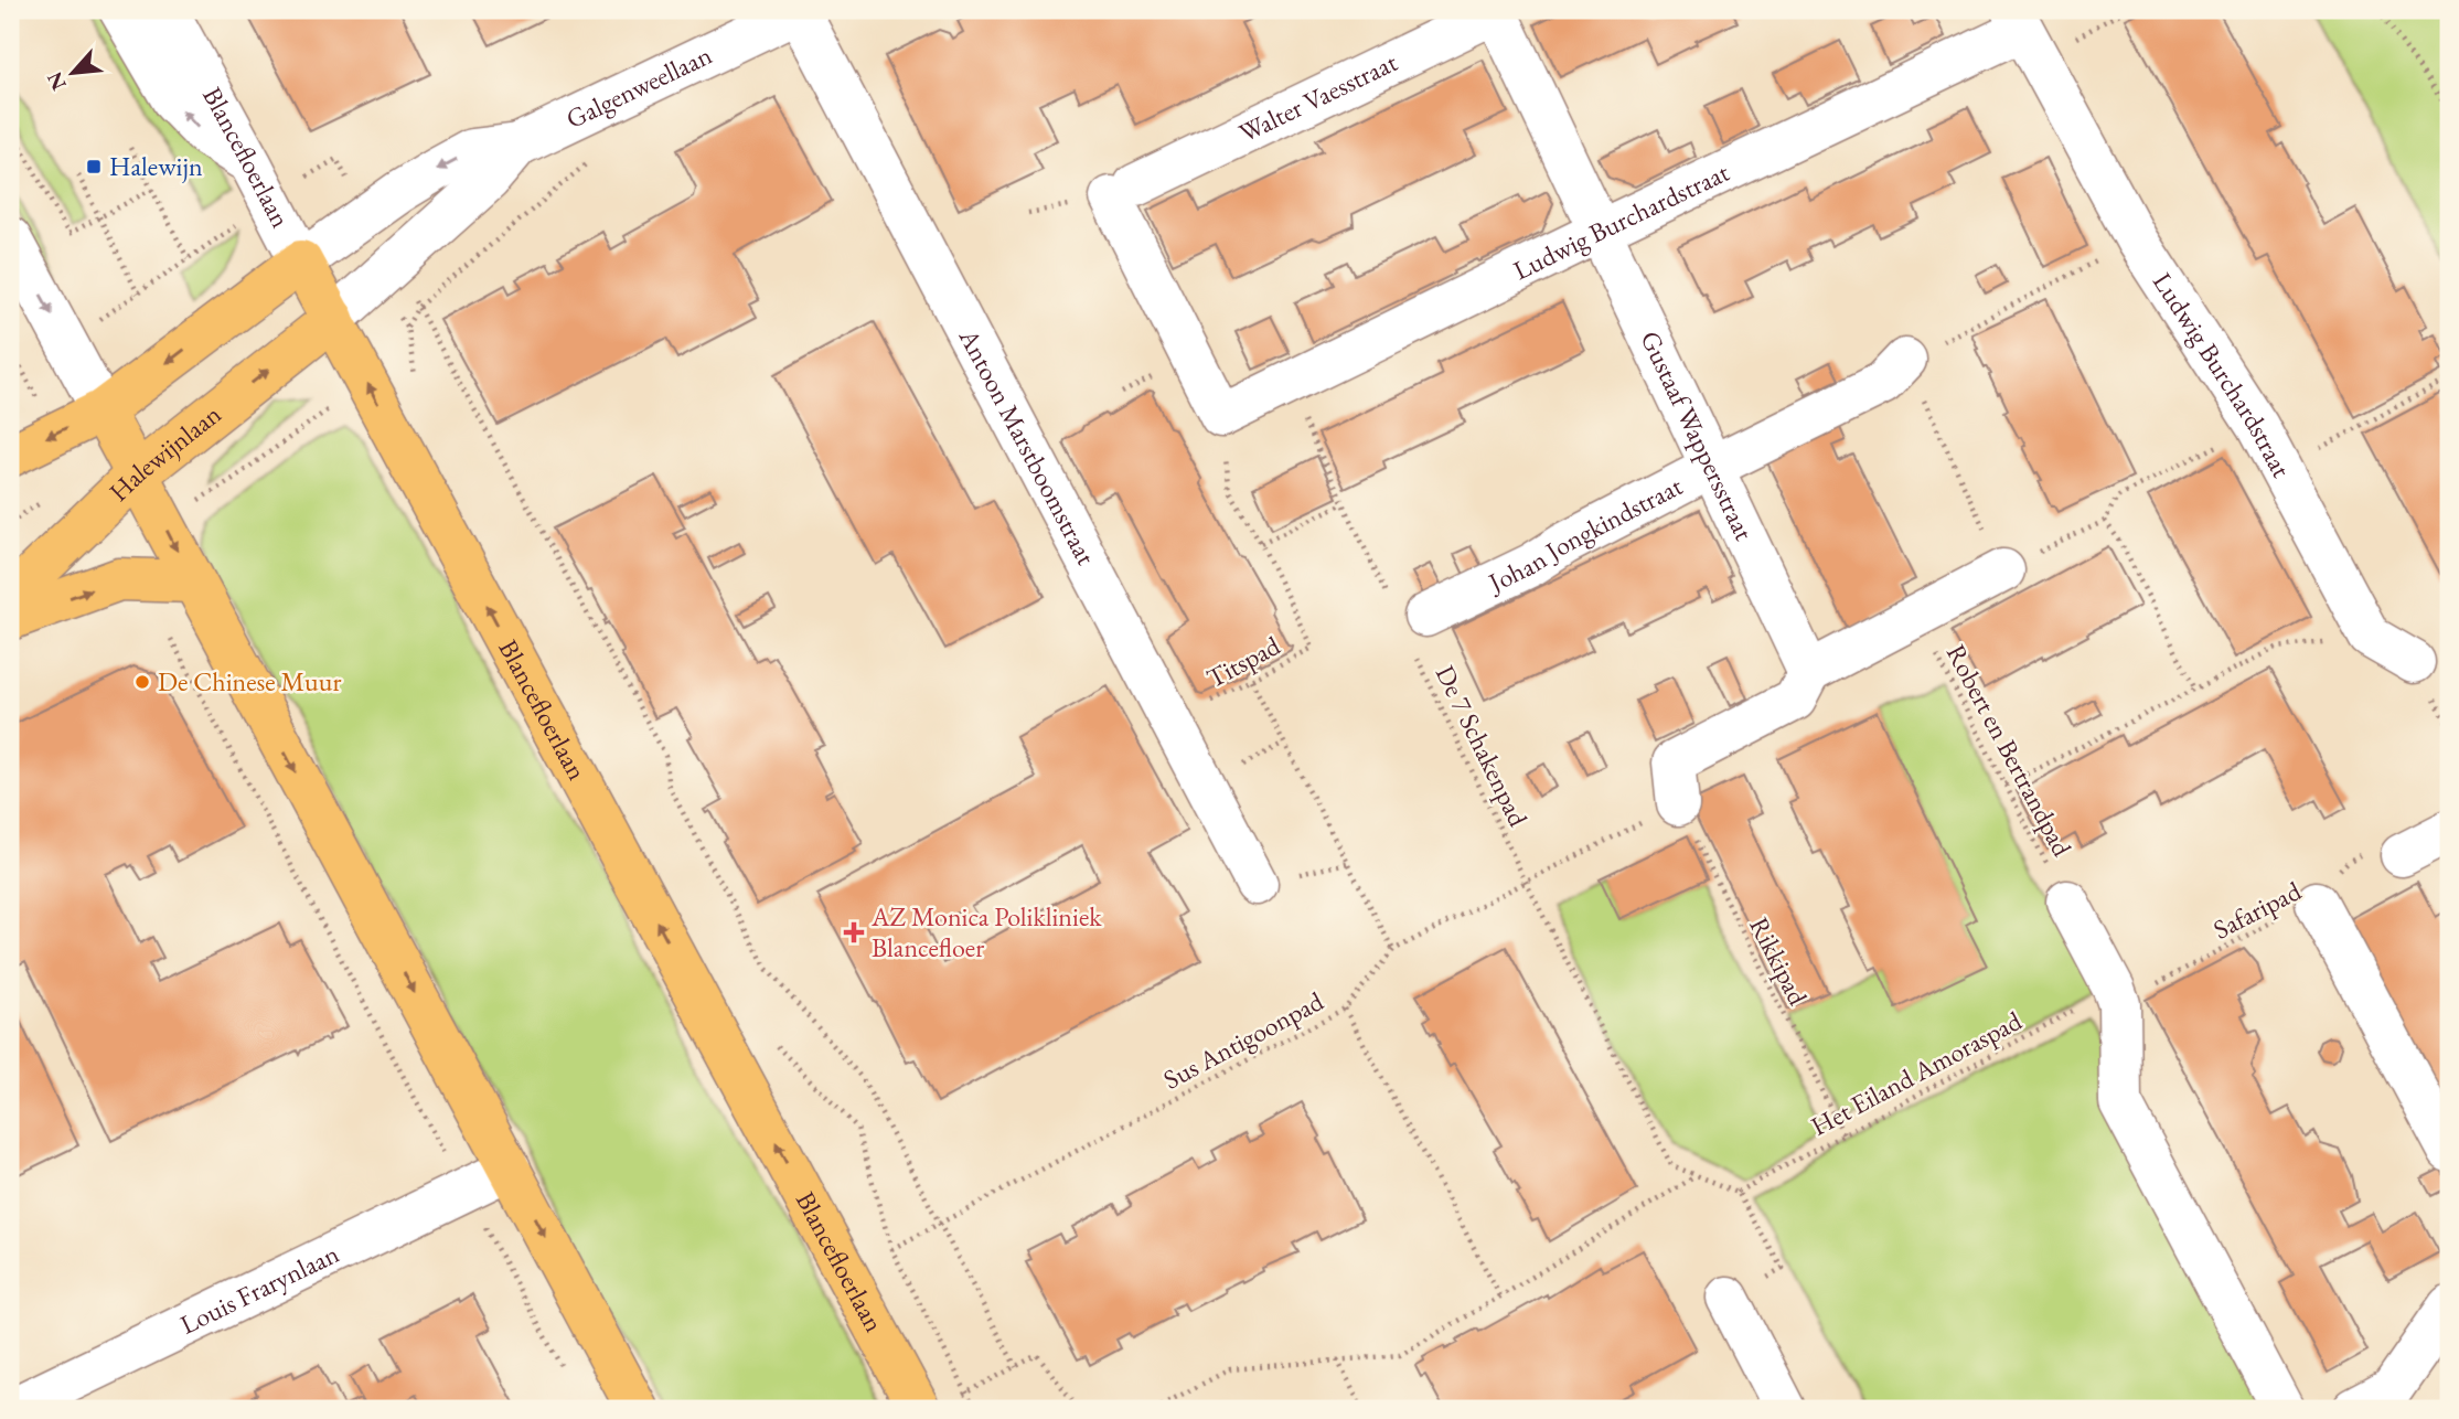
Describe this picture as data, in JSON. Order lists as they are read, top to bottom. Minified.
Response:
{"streets":{"main road":["Blancefloerlaan","Halewijnlaan"],"street":["Galgenweellaan","Walter Vaesstraat","Ludwig Burchardstraat","Gustaaf Wappersstraat","Antoon Marstboomstraat","Johan Jongkindstraat","Louis Frarynlaan"],"path":["Titspad","De 7 Schakenpad","Robert en Bertrandpad","Safaripad","Rikkipad","Sus Antigoonpad","Het Eiland Amoraspad"]},"crossings":[["Galgenweellaan","Blancefloerlaan"],["Galgenweellaan","Antoon Marstboomstraat"],["Galgenweellaan","Halewijnlaan"],["Walter Vaesstraat","Ludwig Burchardstraat"],["Walter Vaesstraat","Gustaaf Wappersstraat"],["Walter Vaesstraat","Titspad"],["Blancefloerlaan","Halewijnlaan"],["Ludwig Burchardstraat","Gustaaf Wappersstraat"],["Ludwig Burchardstraat","Titspad"],["Ludwig Burchardstraat","De 7 Schakenpad"],["Gustaaf Wappersstraat","Johan Jongkindstraat"],["Antoon Marstboomstraat","Titspad"],["Johan Jongkindstraat","De 7 Schakenpad"],["De 7 Schakenpad","Sus Antigoonpad"],["De 7 Schakenpad","Het Eiland Amoraspad"],["Safaripad","Het Eiland Amoraspad"],["Rikkipad","Sus Antigoonpad"],["Rikkipad","Het Eiland Amoraspad"]],"one_way":["Blancefloerlaan"],"places":{"transit":["Halewijn"],"other":["De Chinese Muur"],"health":["AZ Monica Polikliniek Blancefloer"]},"north":"bottom left"}
